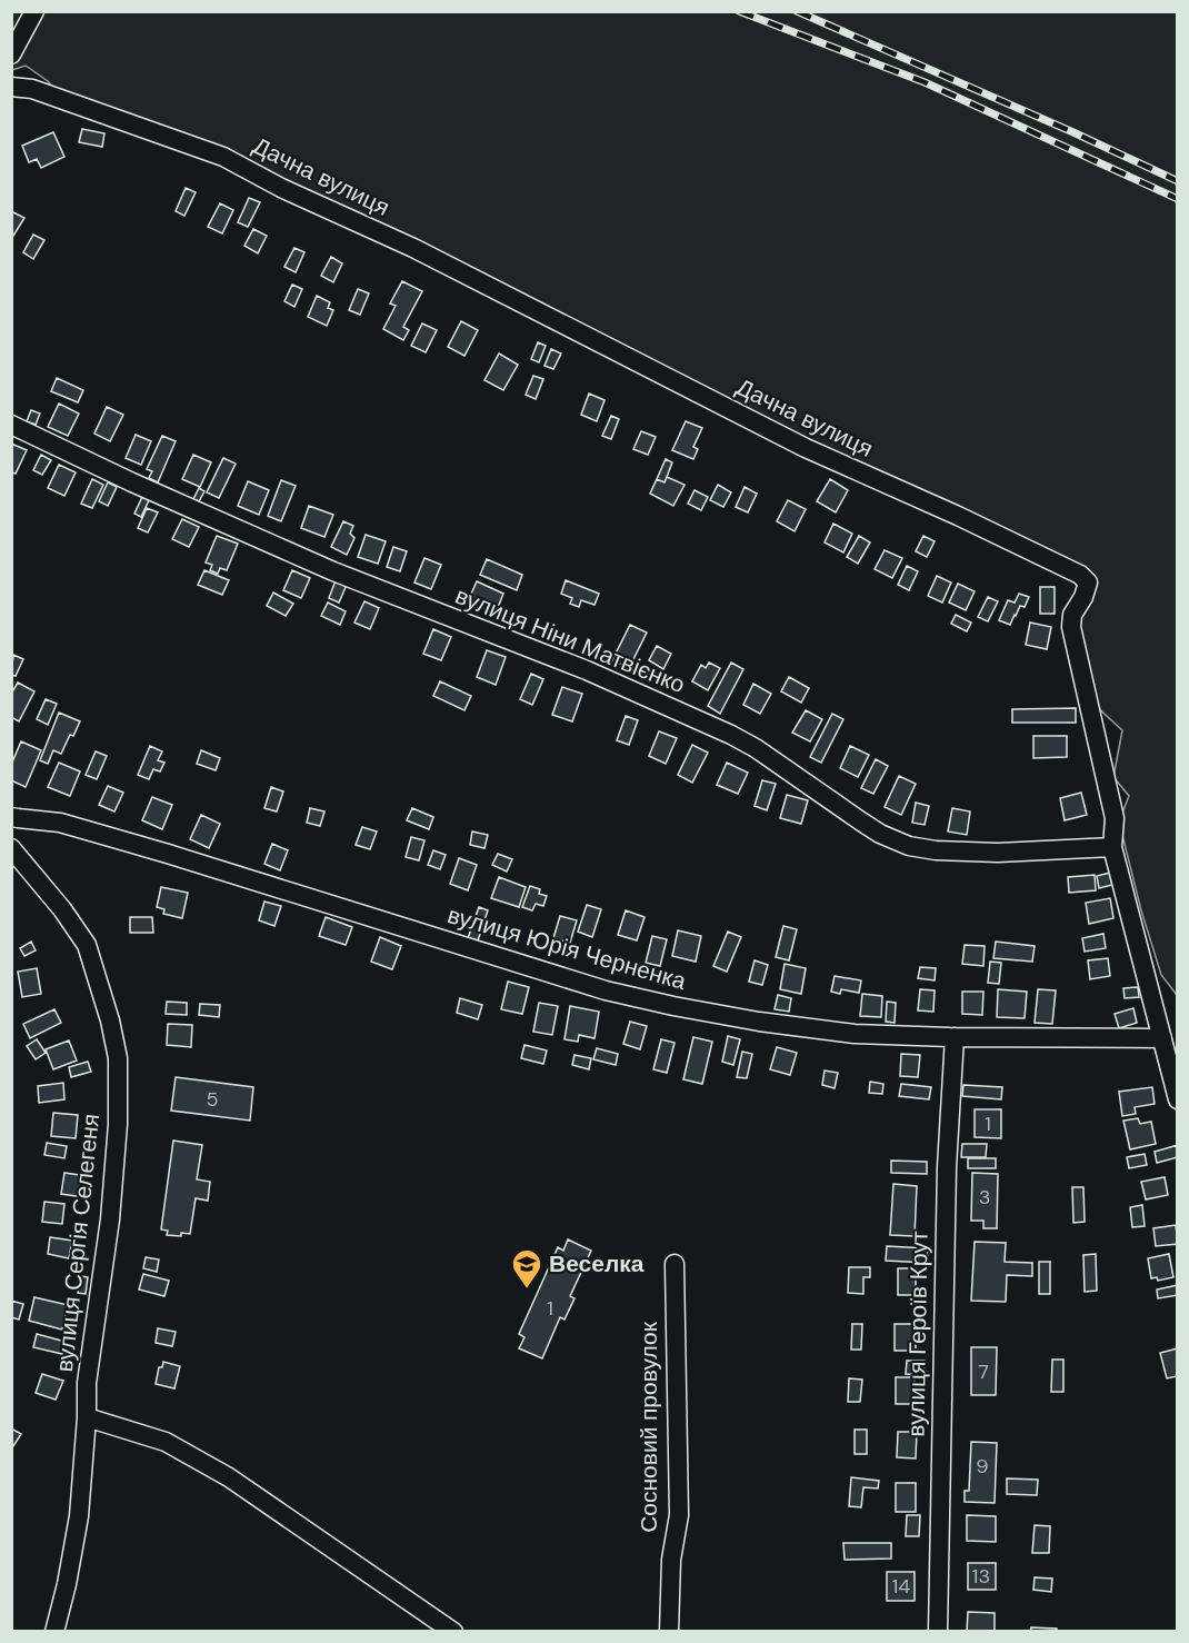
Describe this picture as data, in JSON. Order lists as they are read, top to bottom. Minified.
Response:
{"streets":{"street":["Дачна вулиця","вулиця Ніни Матвієнко","вулиця Юрія Черненка","вулиця Сергія Селегеня","вулиця Героїв Крут","Сосновий провулок"]},"crossings":[["Дачна вулиця","вулиця Ніни Матвієнко"],["Дачна вулиця","вулиця Юрія Черненка"],["вулиця Юрія Черненка","вулиця Героїв Крут"]],"places":{"school or university":["Веселка"]},"house_numbers":["5","1","3","1","7","9","13","14"]}
